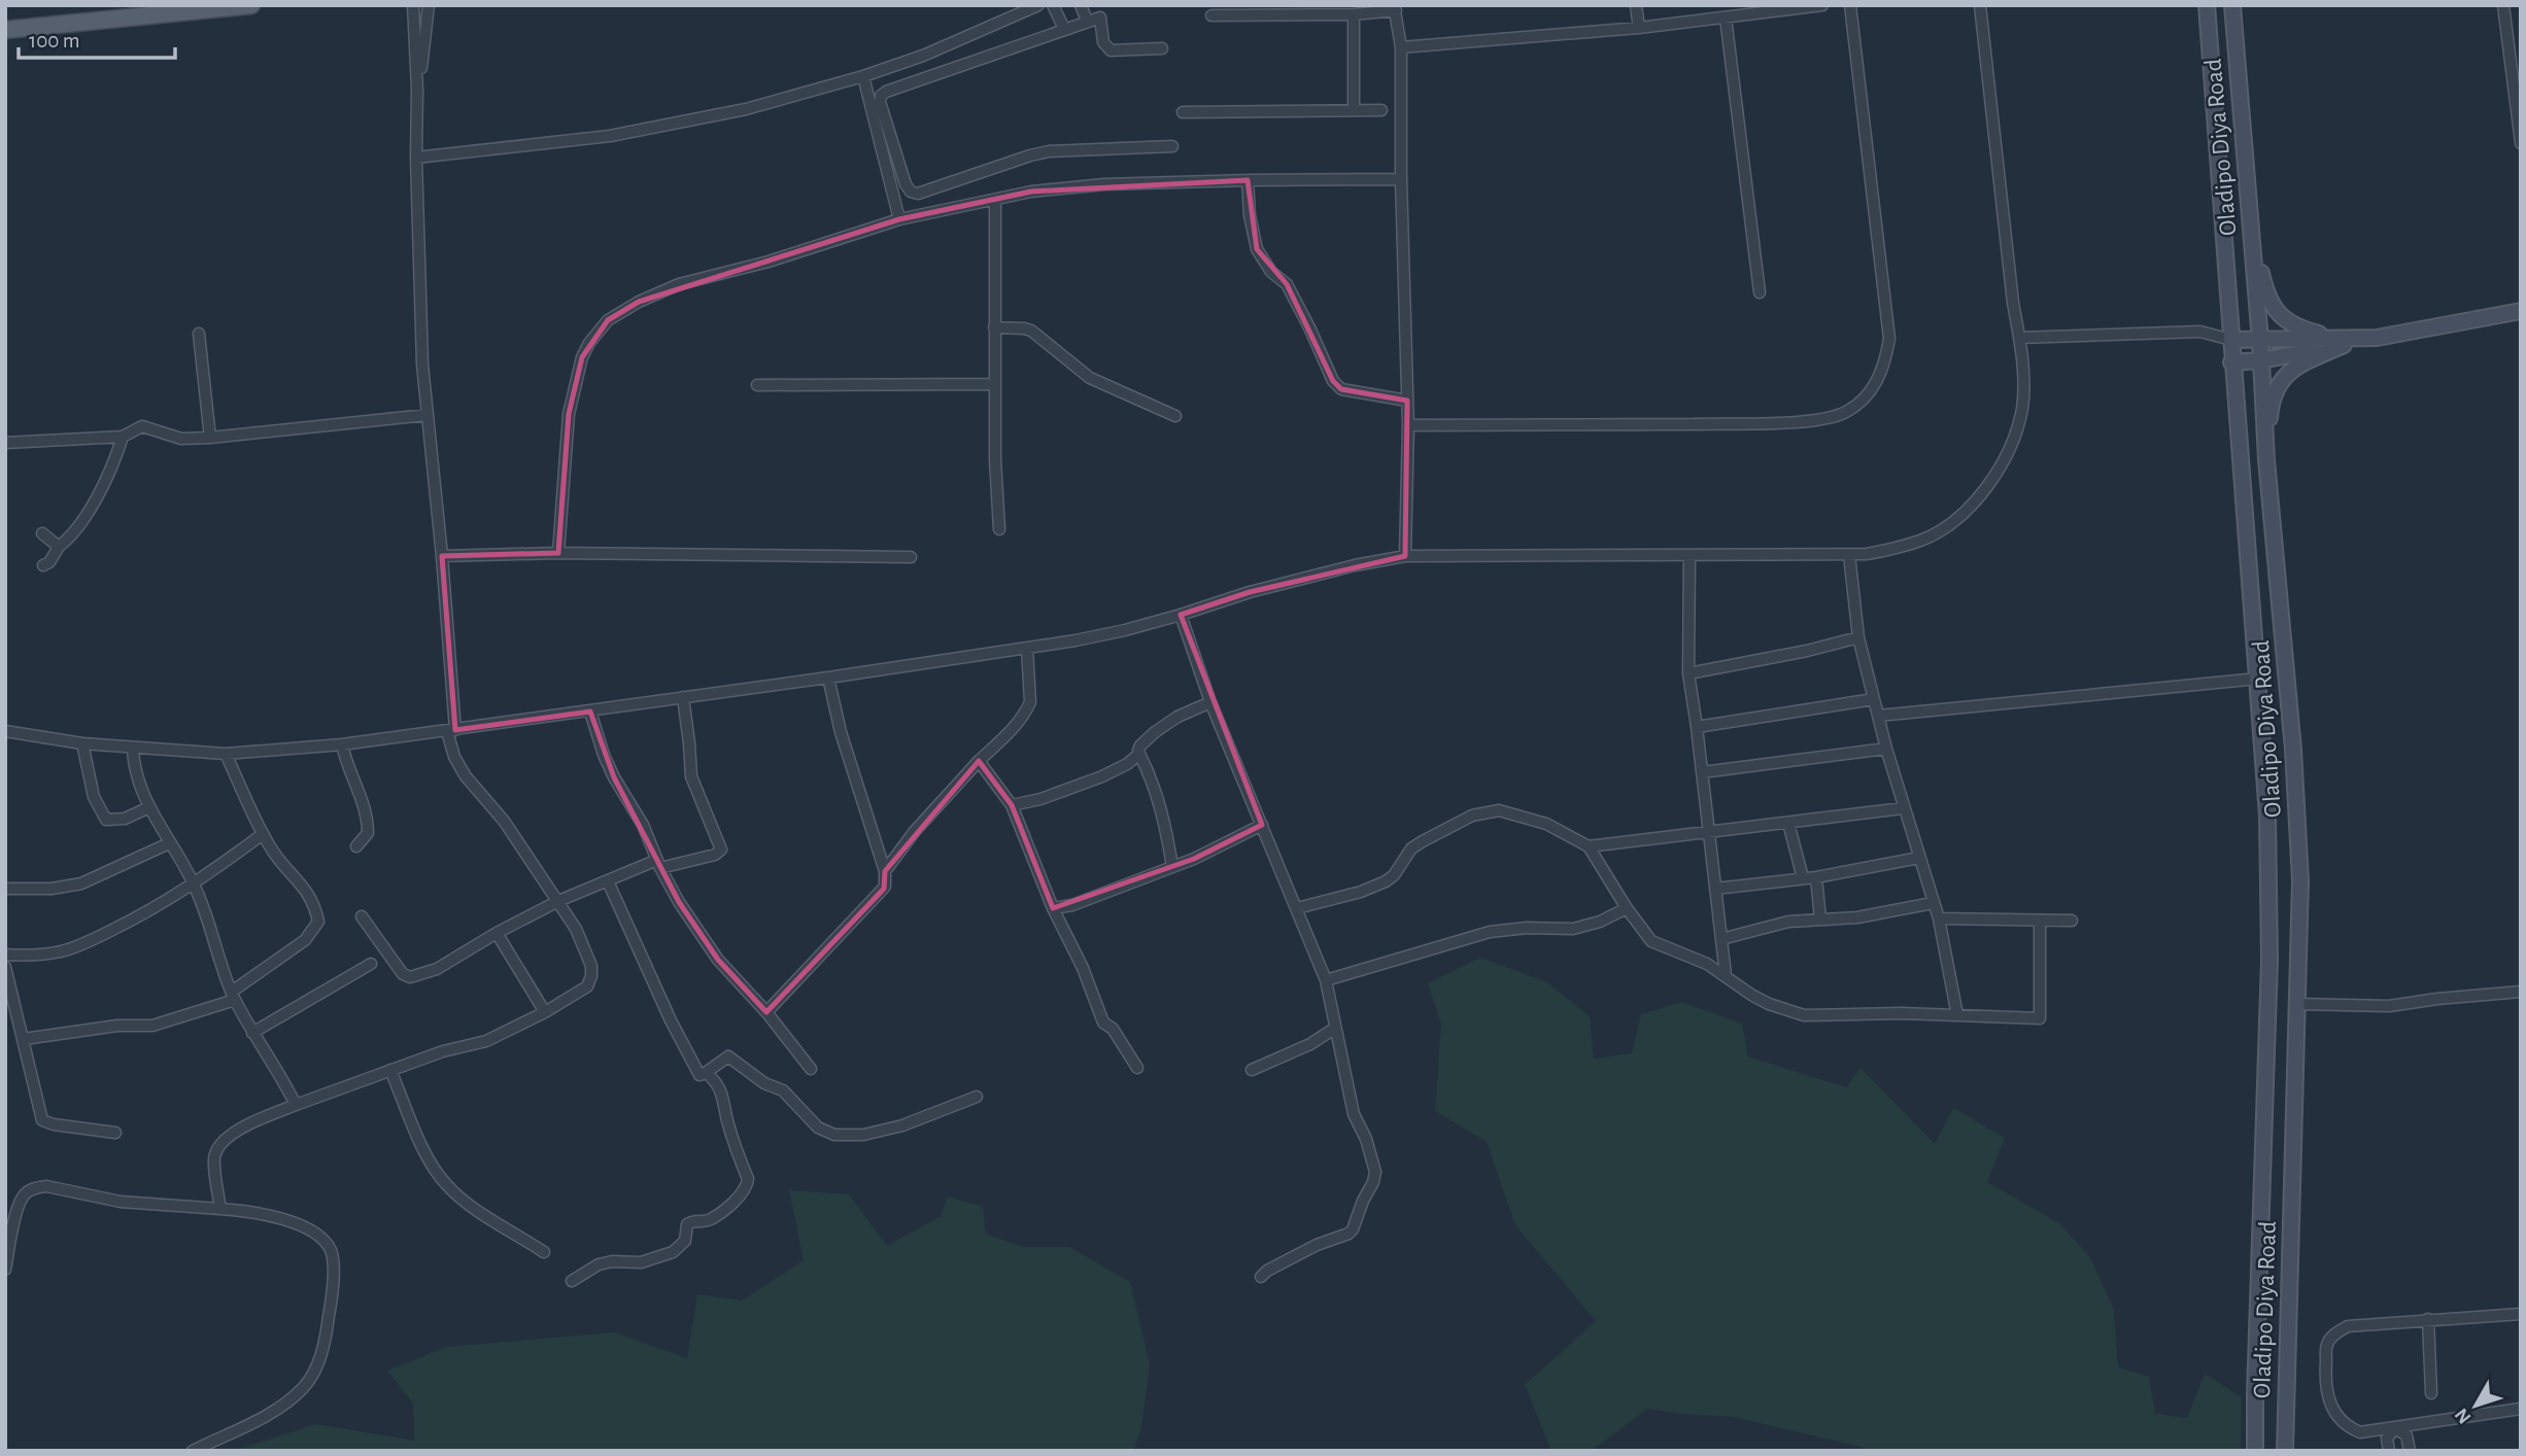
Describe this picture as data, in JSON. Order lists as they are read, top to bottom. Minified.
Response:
{"streets":{"main road":["Oladipo Diya Road"]},"scale_bar":"100 m","north":"bottom left"}
